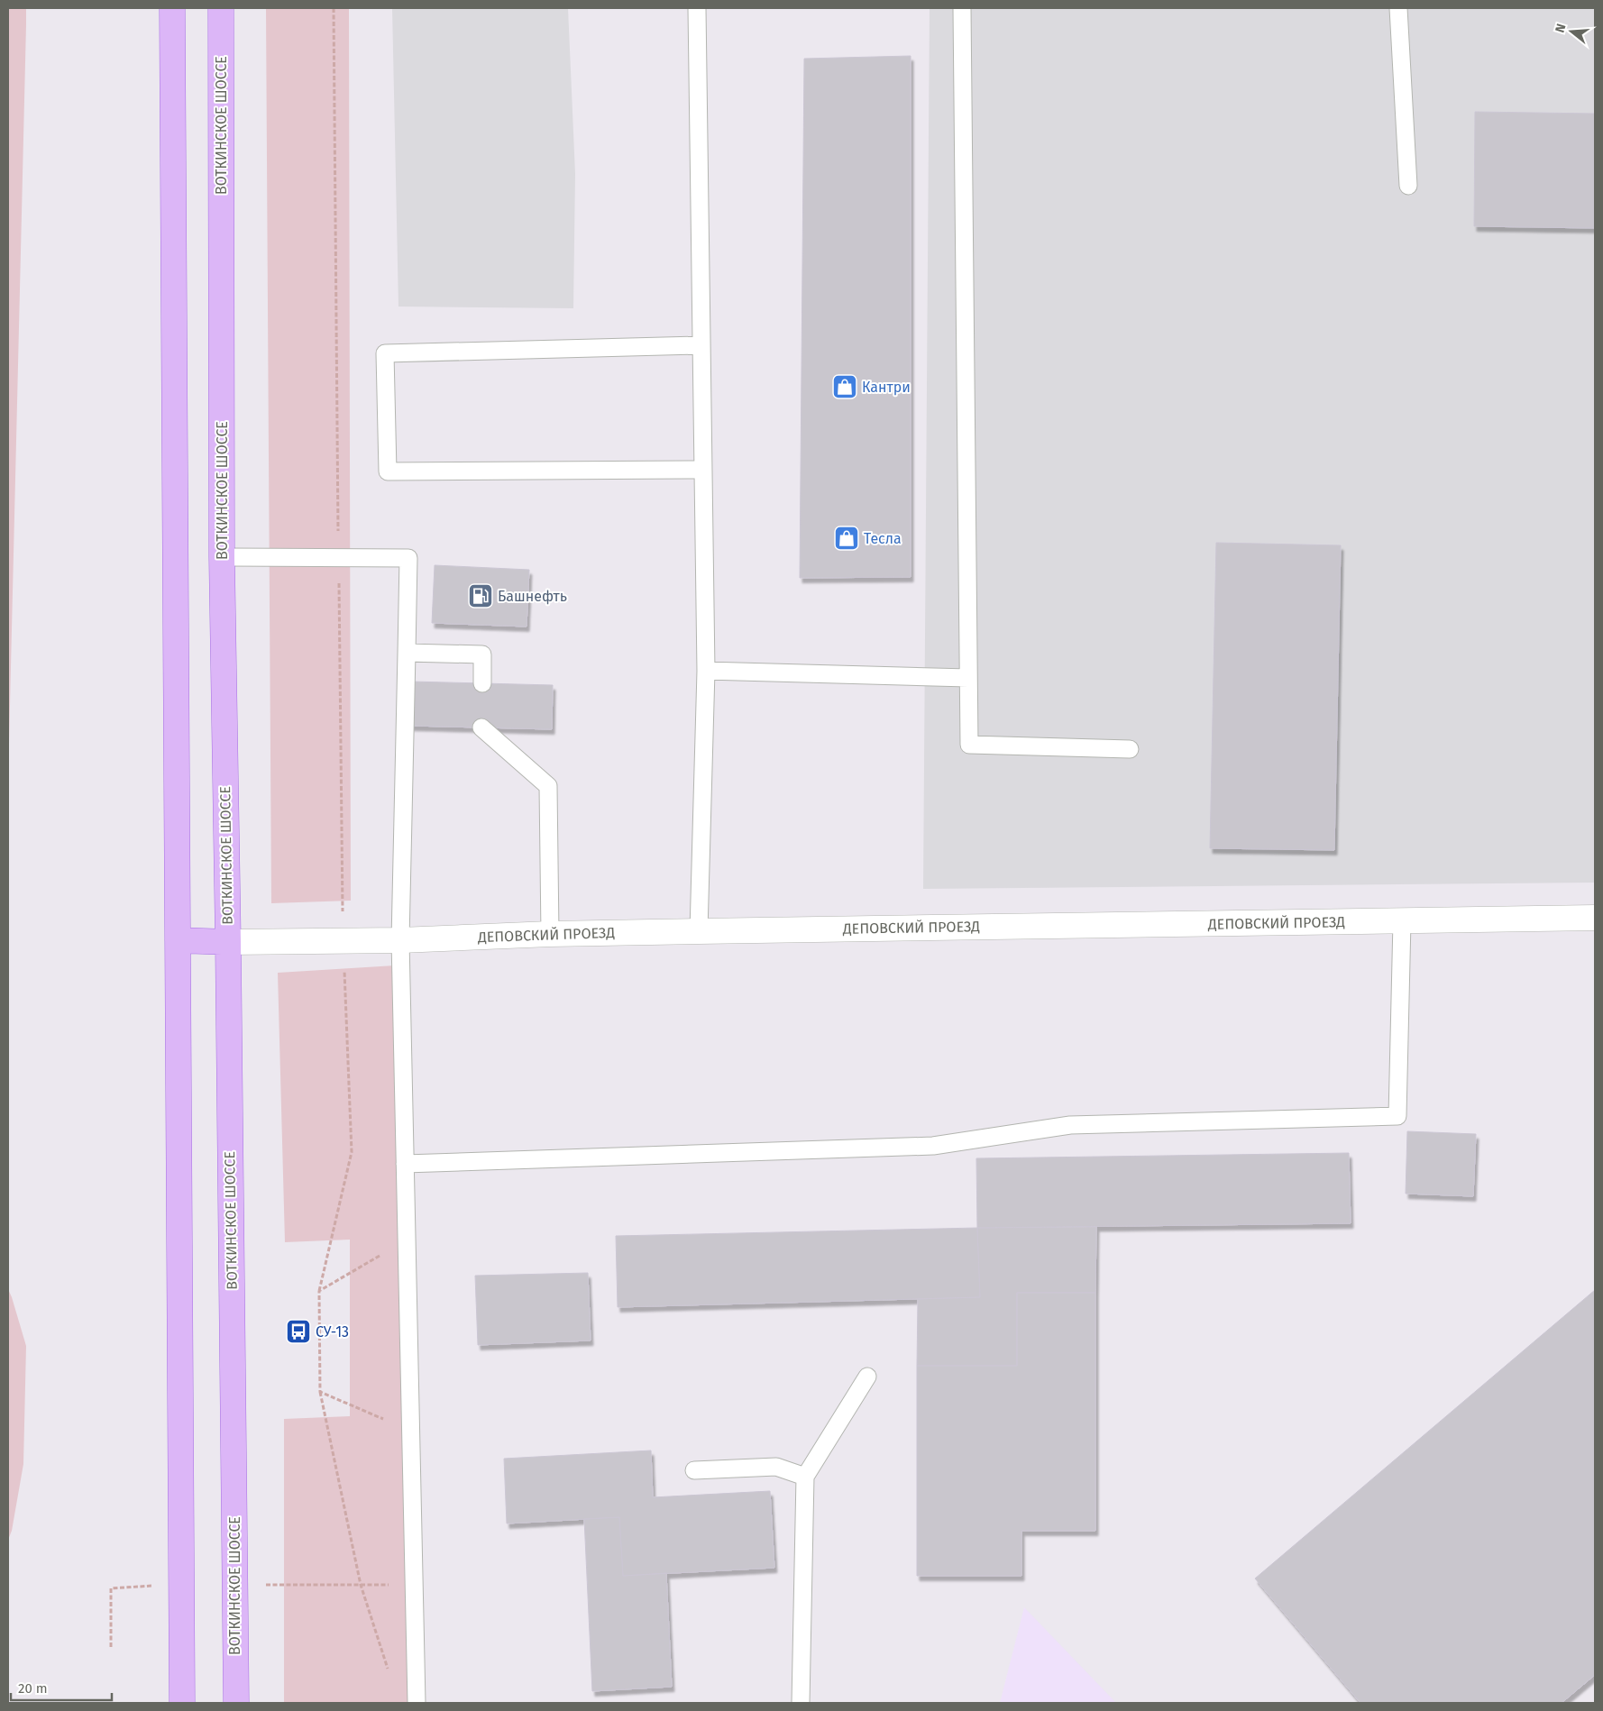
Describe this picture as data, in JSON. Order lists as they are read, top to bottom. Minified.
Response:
{"streets":{"main road":["ВОТКИНСКОЕ ШОССЕ"],"street":["ДЕПОВСКИЙ ПРОЕЗД"]},"crossings":[["ВОТКИНСКОЕ ШОССЕ","ДЕПОВСКИЙ ПРОЕЗД"]],"places":{"shop":["Кантри","Тесла"],"fuel station":["Башнефть"],"bus stop":["СУ-13"]},"scale_bar":"20 m","north":"left"}
